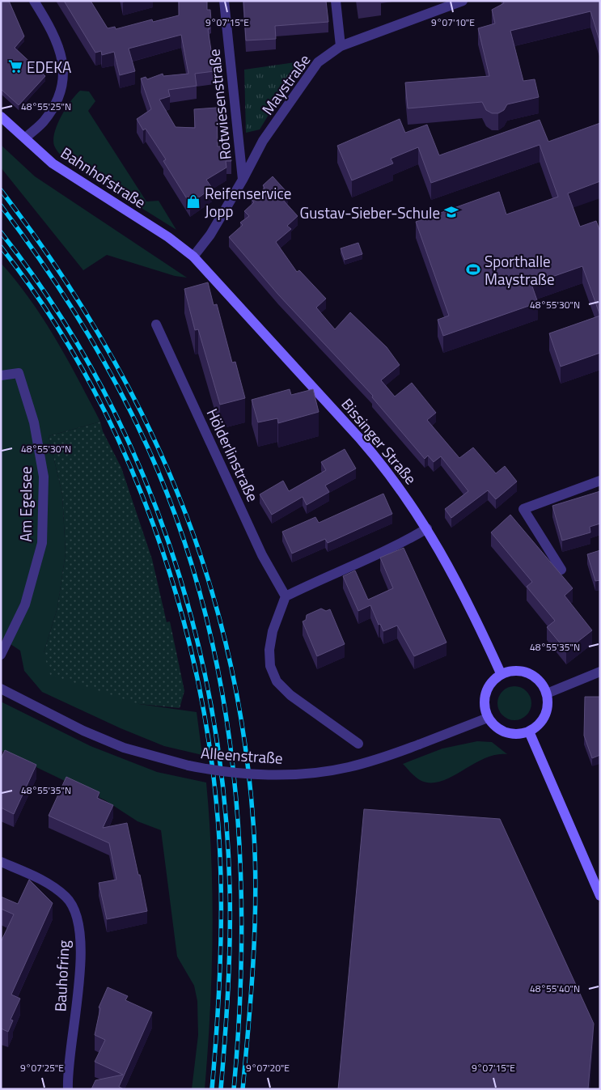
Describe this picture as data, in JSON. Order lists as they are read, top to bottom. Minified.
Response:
{"streets":{"main road":["Bahnhofstraße","Bissinger Straße"],"street":["Maystraße","Rotwiesenstraße","Hölderlinstraße","Am Egelsee","Alleenstraße","Bauhofring"]},"crossings":[["Maystraße","Rotwiesenstraße"],["Maystraße","Bahnhofstraße"],["Maystraße","Bissinger Straße"],["Bahnhofstraße","Bissinger Straße"],["Bissinger Straße","Alleenstraße"]],"places":{"supermarket":["EDEKA"],"shop":["Reifenservice Jopp"],"school or university":["Gustav-Sieber-Schule"],"sports":["Sporthalle Maystraße"]},"coordinates":["9°07'10\"E","9°07'15\"E","48°55'25\"N","48°55'30\"N","48°55'35\"N","48°55'40\"N","9°07'25\"E","9°07'20\"E"]}
